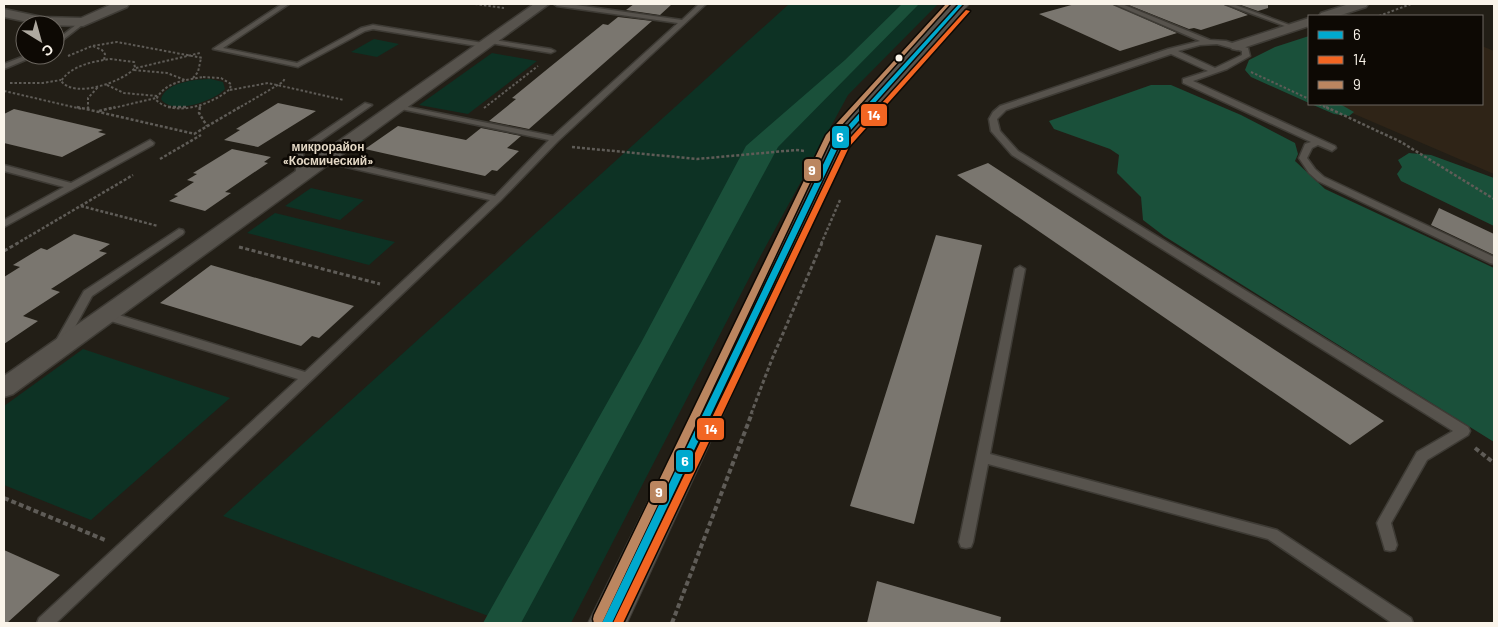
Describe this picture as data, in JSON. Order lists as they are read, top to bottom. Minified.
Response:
{"districts":["микрорайон «Космический»"],"lines":["transit line 6","transit line 9","transit line 14"],"legend":["6","14","9"],"north":"bottom right"}
